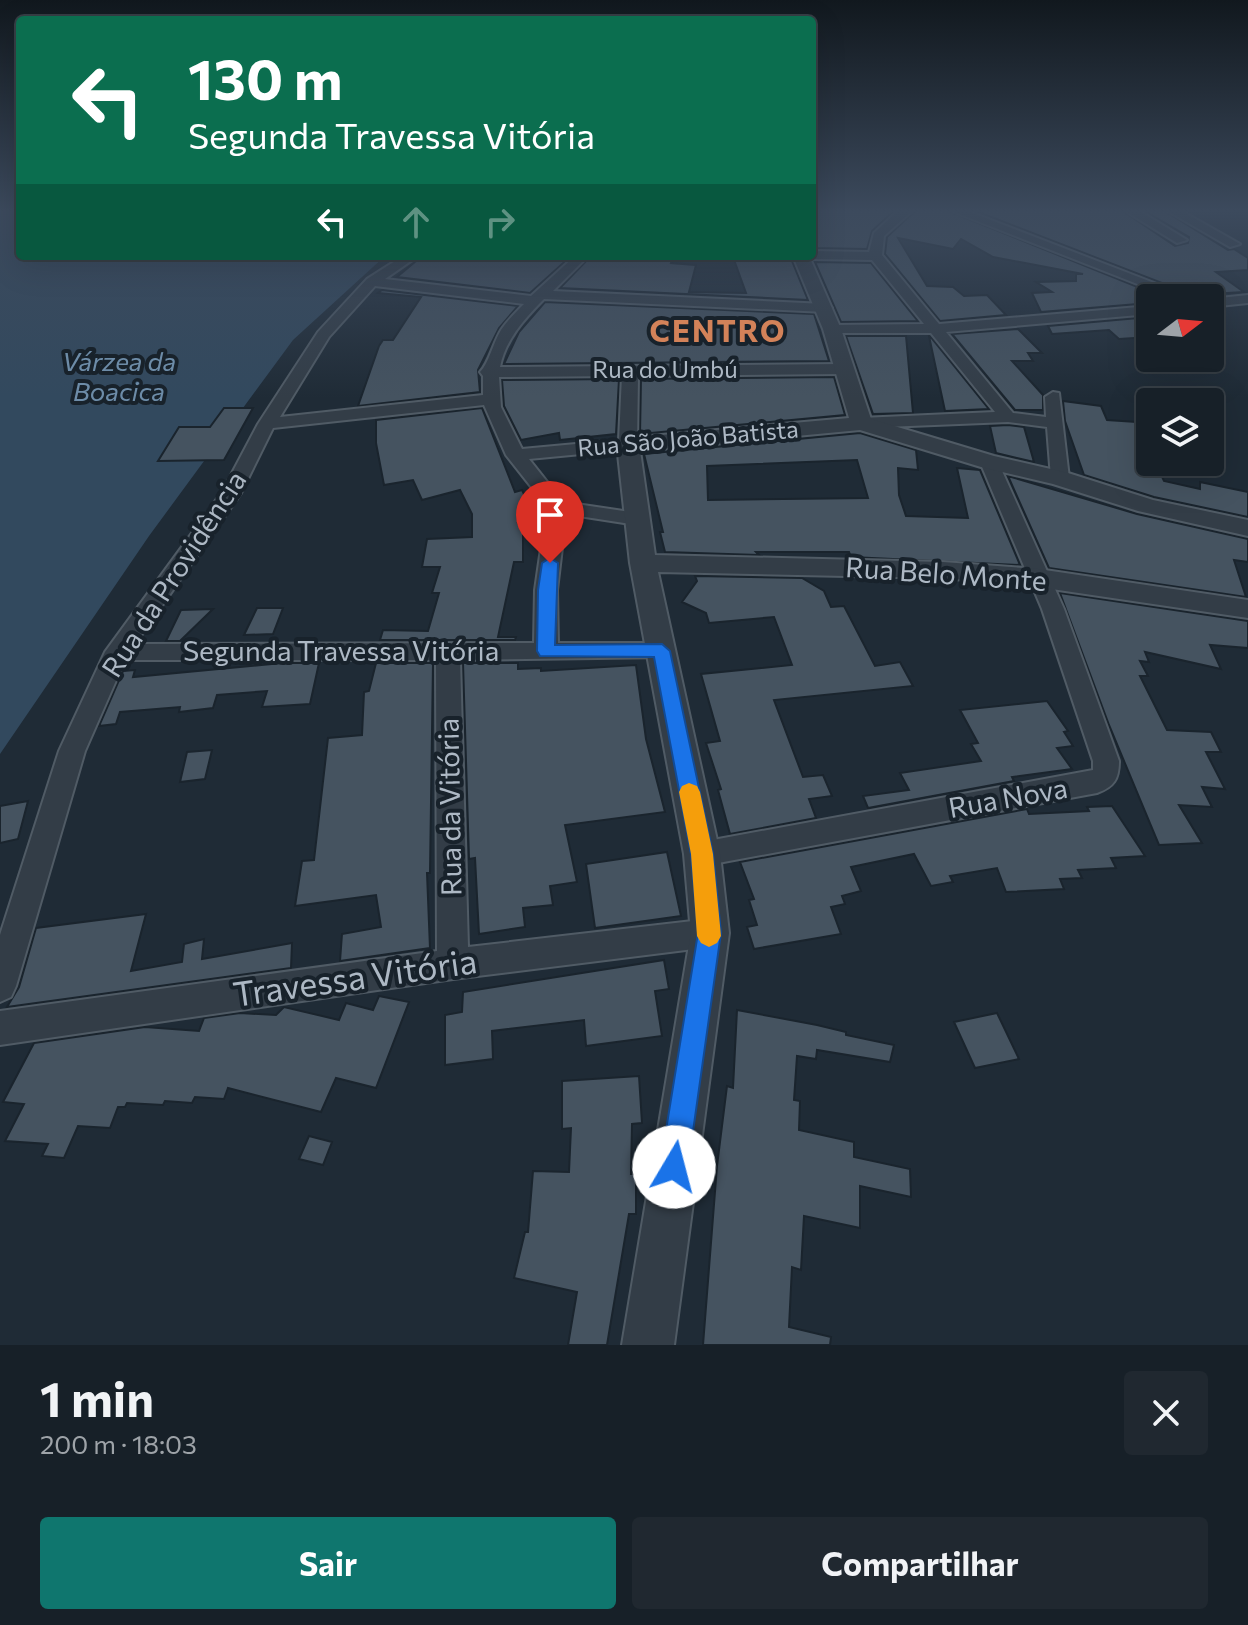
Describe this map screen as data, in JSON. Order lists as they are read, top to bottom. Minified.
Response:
{"streets":{"street":["Rua do Umbú","Rua São João Batista","Rua da Providência","Rua Belo Monte","Segunda Travessa Vitória","Rua Nova","Rua da Vitória","Travessa Vitória"]},"crossings":[["Rua da Providência","Segunda Travessa Vitória"],["Rua Belo Monte","Rua Nova"],["Segunda Travessa Vitória","Rua da Vitória"],["Rua da Vitória","Travessa Vitória"]],"districts":["CENTRO"],"water":["Várzea da Boacica"],"north":"right","page":{"turn":["130 m","Segunda Travessa Vitória"],"heading":["1 min","200 m · 18:03"],"buttons":["Sair","Compartilhar"]}}
